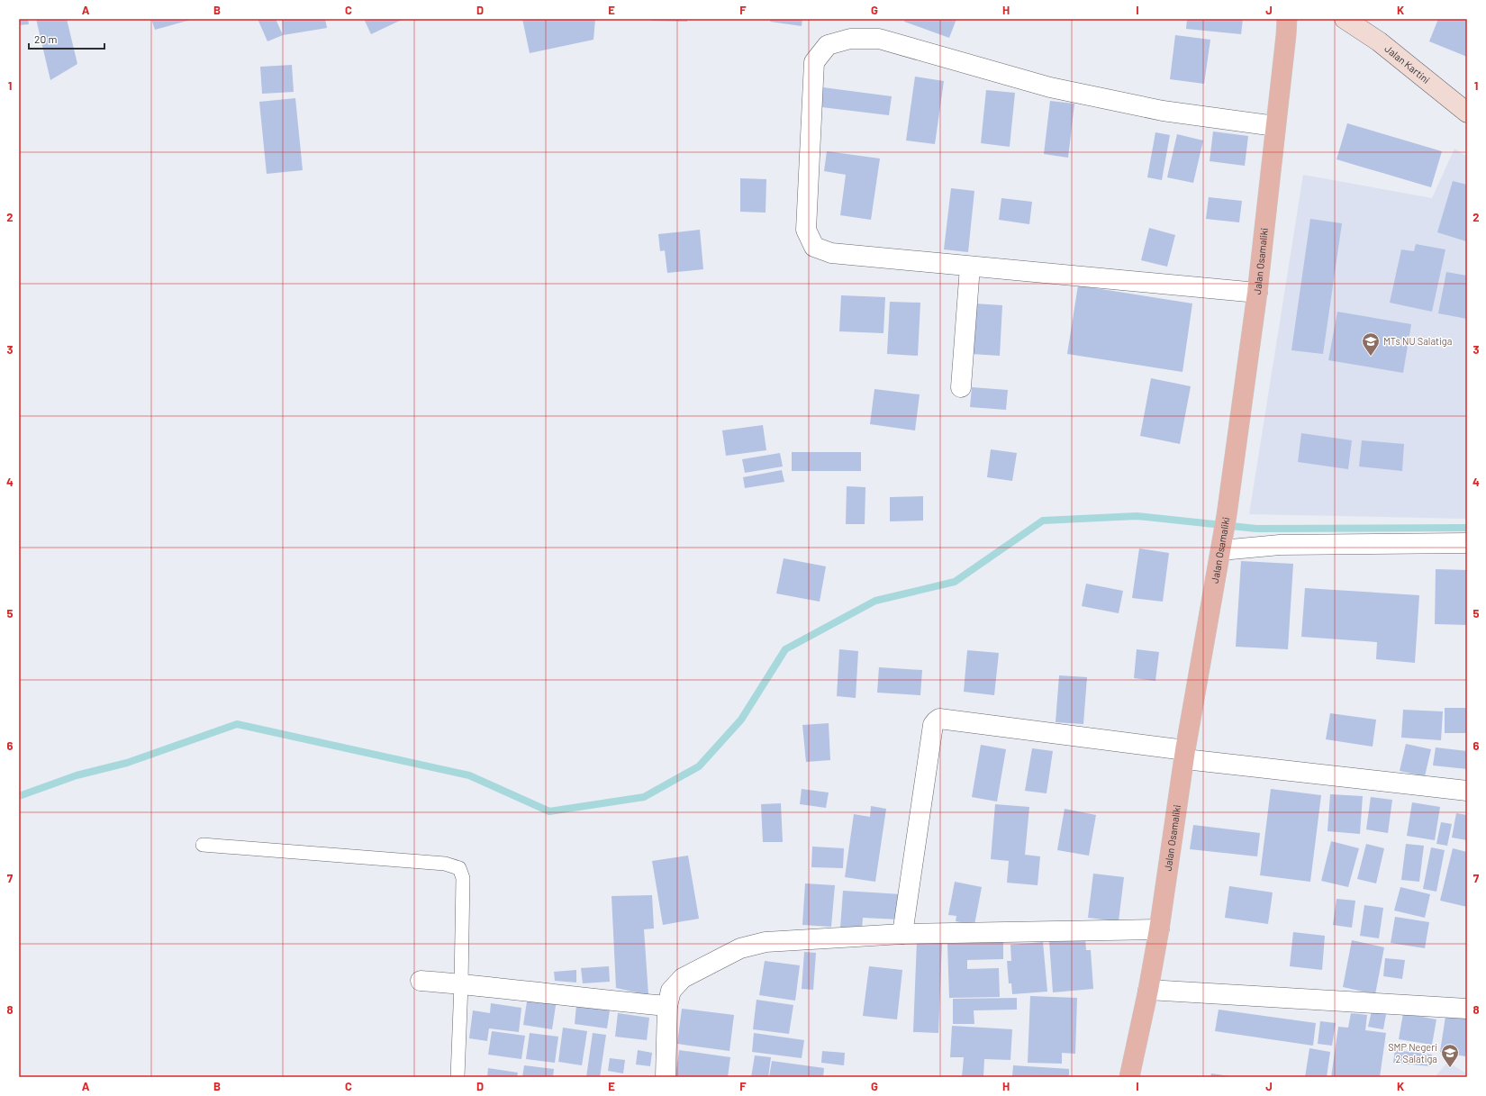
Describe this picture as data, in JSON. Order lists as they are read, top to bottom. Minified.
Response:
{"streets":{"main road":["Jalan Kartini","Jalan Osamaliki"]},"places":{"school or university":["MTs NU Salatiga","SMP Negeri 2 Salatiga"]},"scale_bar":"20 m","grid":{"columns":["A","B","C","D","E","F","G","H","I","J","K"],"rows":["1","2","3","4","5","6","7","8"]}}
